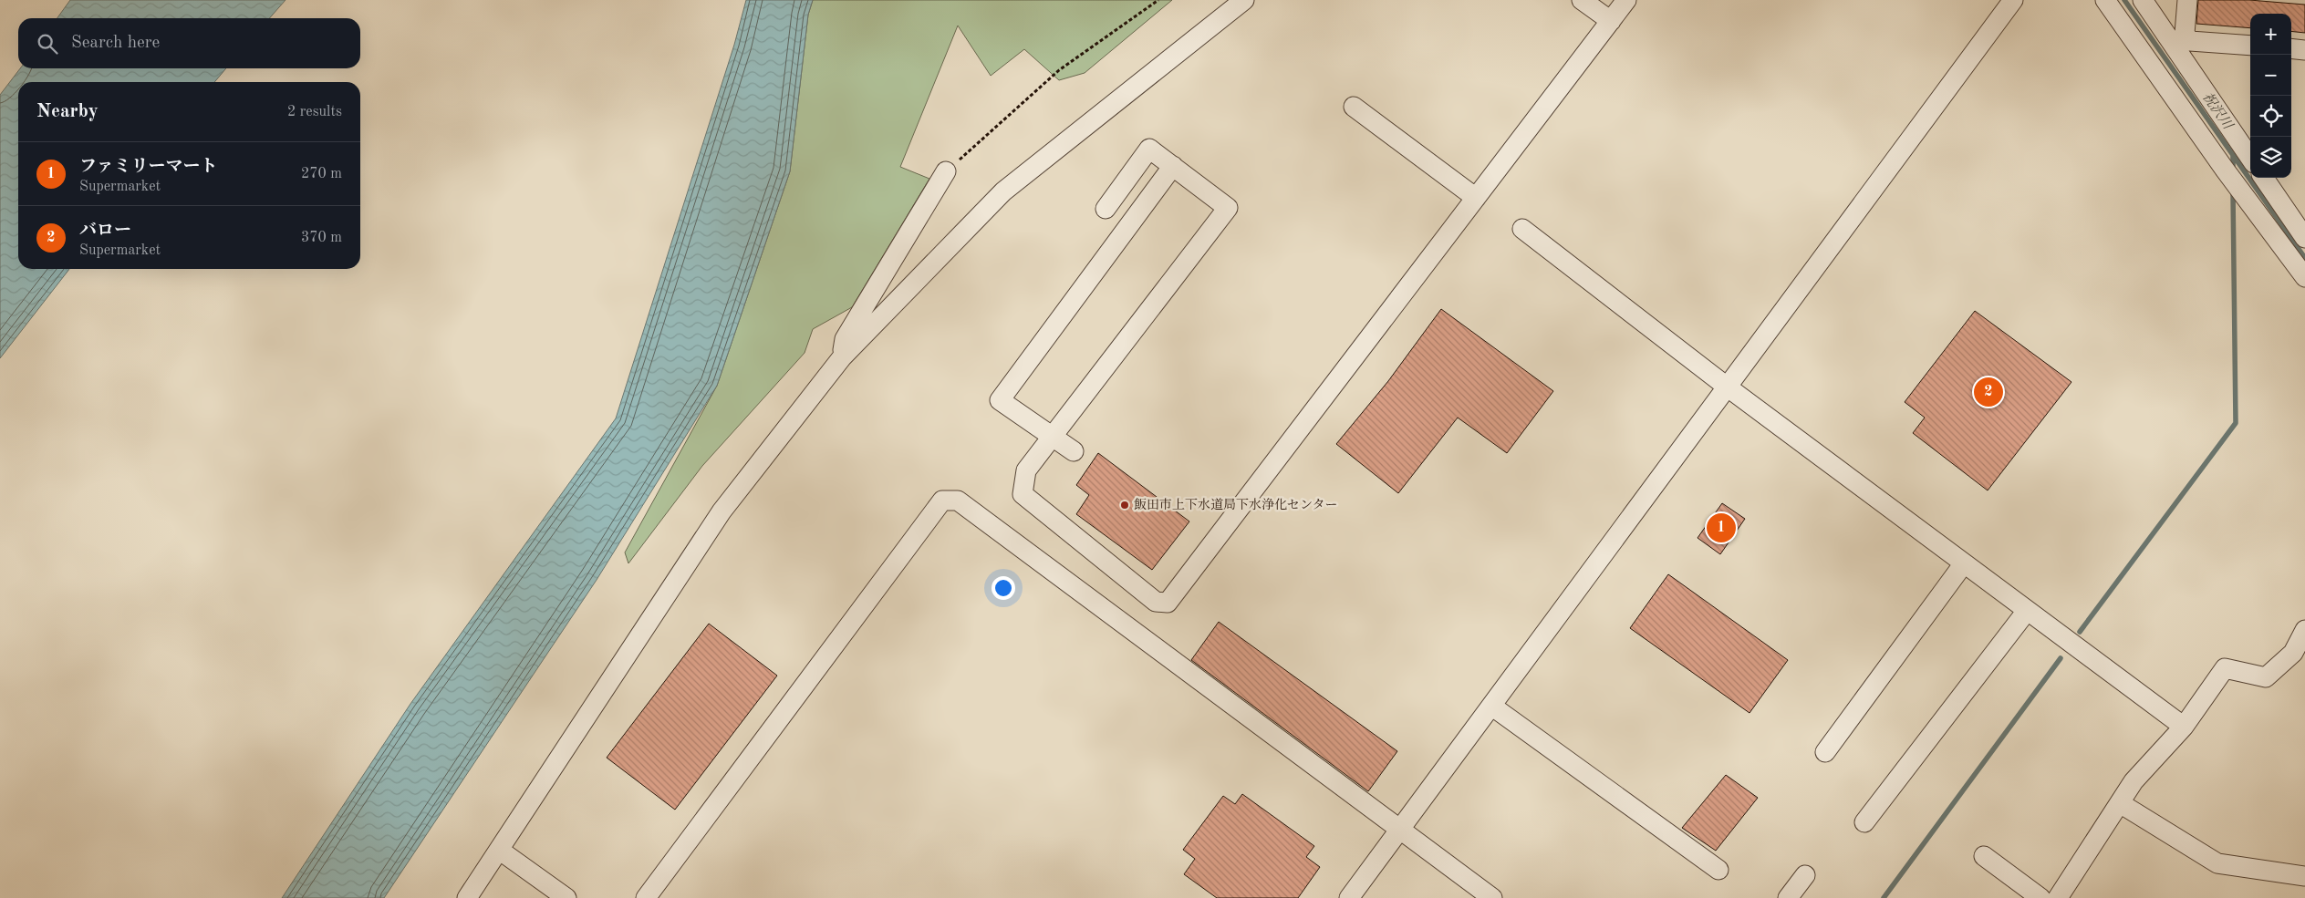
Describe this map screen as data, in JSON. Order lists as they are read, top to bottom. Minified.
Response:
{"water":["祝沢川"],"places":["飯田市上下水道局下水浄化センター"],"page":{"map_buttons":["+","−"],"search":"Search here","heading":["Nearby","2 results"],"list":[{"mark":"1","name":"ファミリーマート","note":"Supermarket","value":"270 m"},{"mark":"2","name":"バロー","note":"Supermarket","value":"370 m"}],"pins":["2","1"]}}
